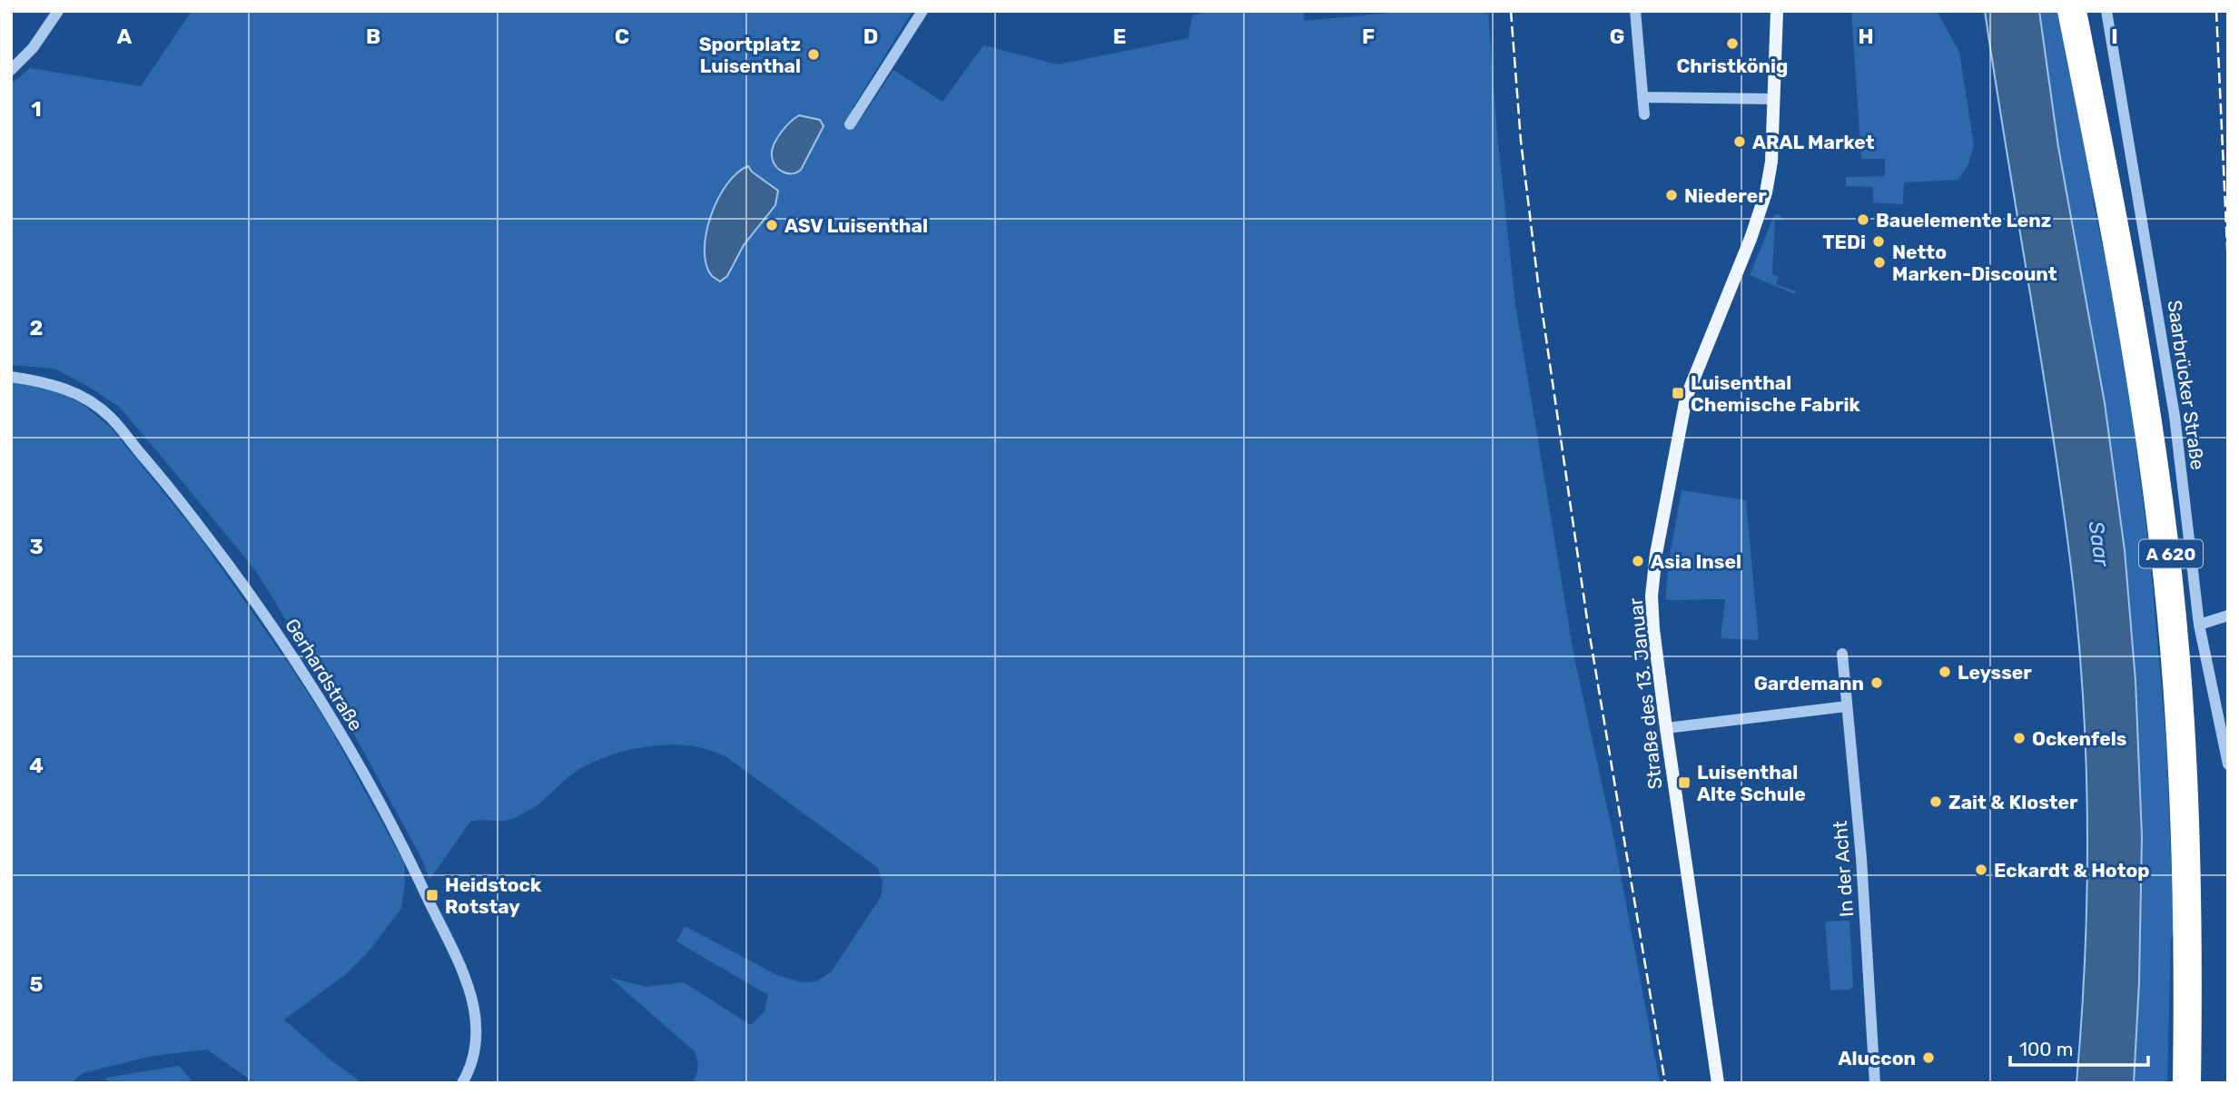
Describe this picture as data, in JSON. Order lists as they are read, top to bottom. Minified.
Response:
{"streets":{"highway":["A 620"],"main road":["Straße des 13. Januar"],"street":["Saarbrücker Straße","Gerhardstraße","In der Acht"]},"water":["Saar"],"places":{"other":["Christkönig","Sportplatz Luisenthal","ARAL Market","Niederer","Bauelemente Lenz","ASV Luisenthal","TEDi","Netto Marken-Discount","Asia Insel","Leysser","Gardemann","Ockenfels","Zait & Kloster","Eckardt & Hotop","Aluccon"],"transit":["Luisenthal Chemische Fabrik","Luisenthal Alte Schule","Heidstock Rotstay"]},"scale_bar":"100 m","grid":{"columns":["A","B","C","D","E","F","G","H","I"],"rows":["1","2","3","4","5"]}}
